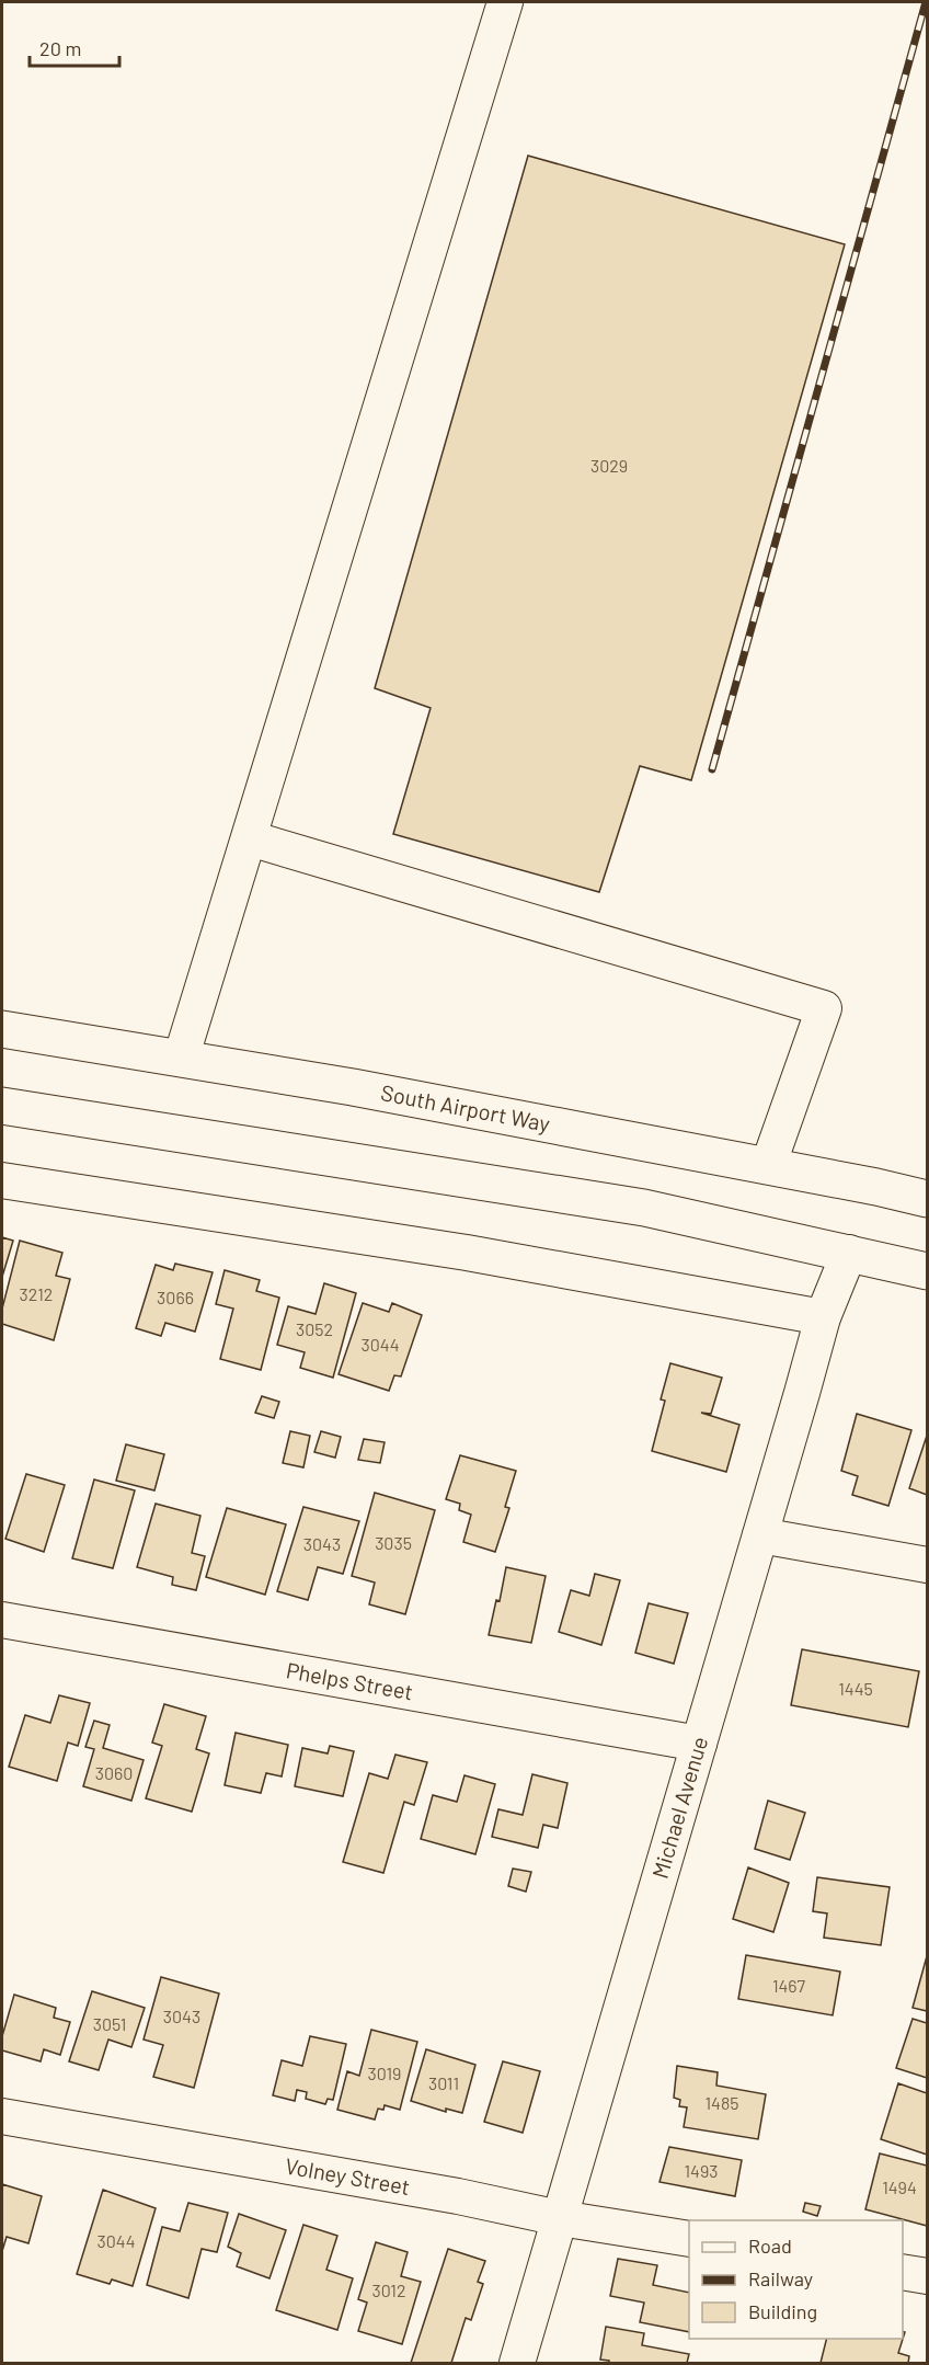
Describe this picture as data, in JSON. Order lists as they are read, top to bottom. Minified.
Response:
{"streets":{"main road":["South Airport Way"],"street":["Phelps Street","Michael Avenue","Volney Street"]},"crossings":[["Phelps Street","Michael Avenue"],["Michael Avenue","Volney Street"]],"house_numbers":["3029","3212","3066","3052","3044","3035","3043","1445","3060","1467","3043","3051","3019","3011","1485","1493","1494","3044","3012"],"legend":["Road","Railway","Building"],"scale_bar":"20 m"}
